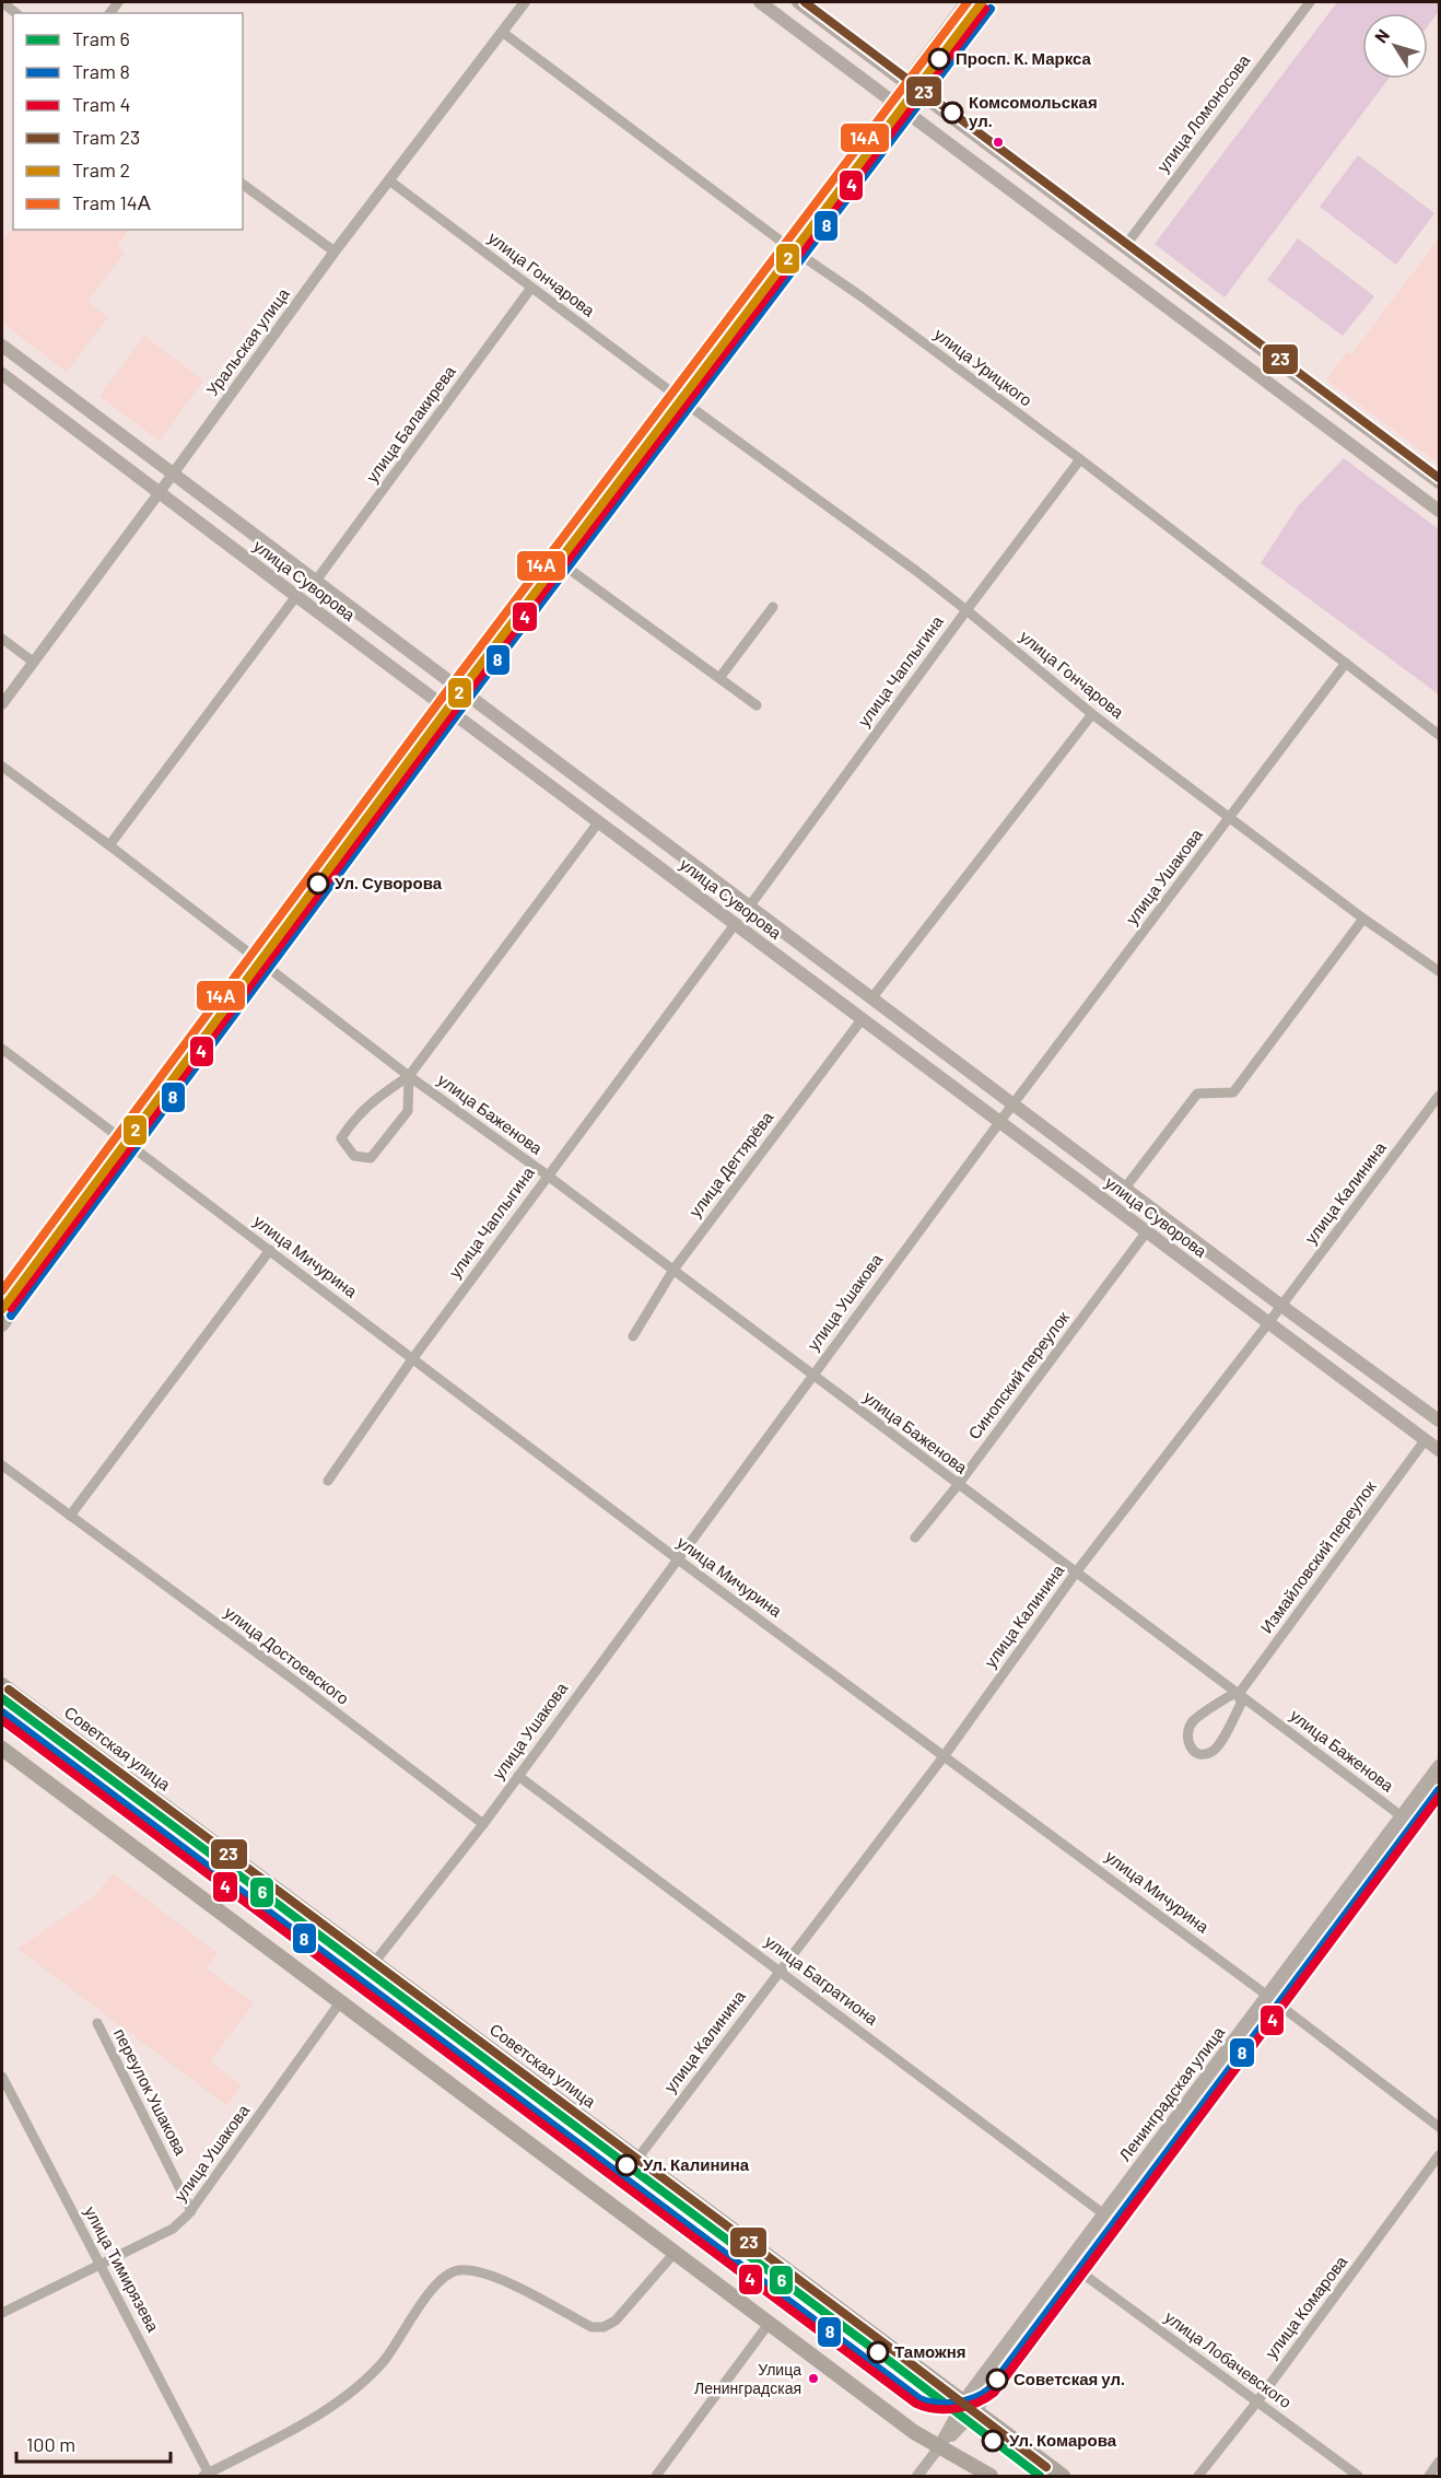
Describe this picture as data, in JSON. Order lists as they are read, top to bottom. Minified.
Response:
{"streets":{"main road":["улица Суворова","Советская улица","Ленинградская улица"],"street":["улица Ломоносова","улица Гончарова","Уральская улица","улица Урицкого","улица Балакирева","улица Чаплыгина","улица Ушакова","улица Баженова","улица Дегтярёва","улица Калинина","улица Мичурина","Синопский переулок","Измайловский переулок","улица Достоевского","улица Багратиона","переулок Ушакова","улица Тимирязева","улица Комарова","улица Лобачевского"]},"crossings":[["улица Гончарова","Уральская улица"],["улица Гончарова","улица Балакирева"],["улица Гончарова","улица Чаплыгина"],["улица Гончарова","улица Ушакова"],["Уральская улица","улица Урицкого"],["Уральская улица","улица Суворова"],["улица Урицкого","улица Чаплыгина"],["улица Урицкого","улица Ушакова"],["улица Балакирева","улица Суворова"],["улица Суворова","улица Чаплыгина"],["улица Суворова","улица Ушакова"],["улица Суворова","улица Дегтярёва"],["улица Суворова","улица Калинина"],["улица Суворова","Синопский переулок"],["улица Суворова","Измайловский переулок"],["улица Чаплыгина","улица Баженова"],["улица Чаплыгина","улица Мичурина"],["улица Ушакова","улица Баженова"],["улица Ушакова","улица Мичурина"],["улица Ушакова","улица Достоевского"],["улица Ушакова","Советская улица"],["улица Ушакова","улица Багратиона"],["улица Ушакова","переулок Ушакова"],["улица Ушакова","улица Тимирязева"],["улица Баженова","улица Дегтярёва"],["улица Баженова","улица Калинина"],["улица Баженова","Синопский переулок"],["улица Баженова","Измайловский переулок"],["улица Баженова","Ленинградская улица"],["улица Калинина","улица Мичурина"],["улица Калинина","Советская улица"],["улица Калинина","улица Багратиона"],["улица Мичурина","Ленинградская улица"],["Советская улица","Ленинградская улица"],["улица Багратиона","Ленинградская улица"],["Ленинградская улица","улица Лобачевского"],["улица Комарова","улица Лобачевского"]],"places":["Просп. К. Маркса","Комсомольская ул.","Ул. Суворова","Ул. Калинина","Таможня","Улица Ленинградская","Советская ул.","Ул. Комарова"],"lines":["tram line 23","tram line 2","tram line 14А","tram line 8","tram line 4","tram line 6"],"legend":["Tram 6","Tram 8","Tram 4","Tram 23","Tram 2","Tram 14А"],"scale_bar":"100 m","north":"top left"}
